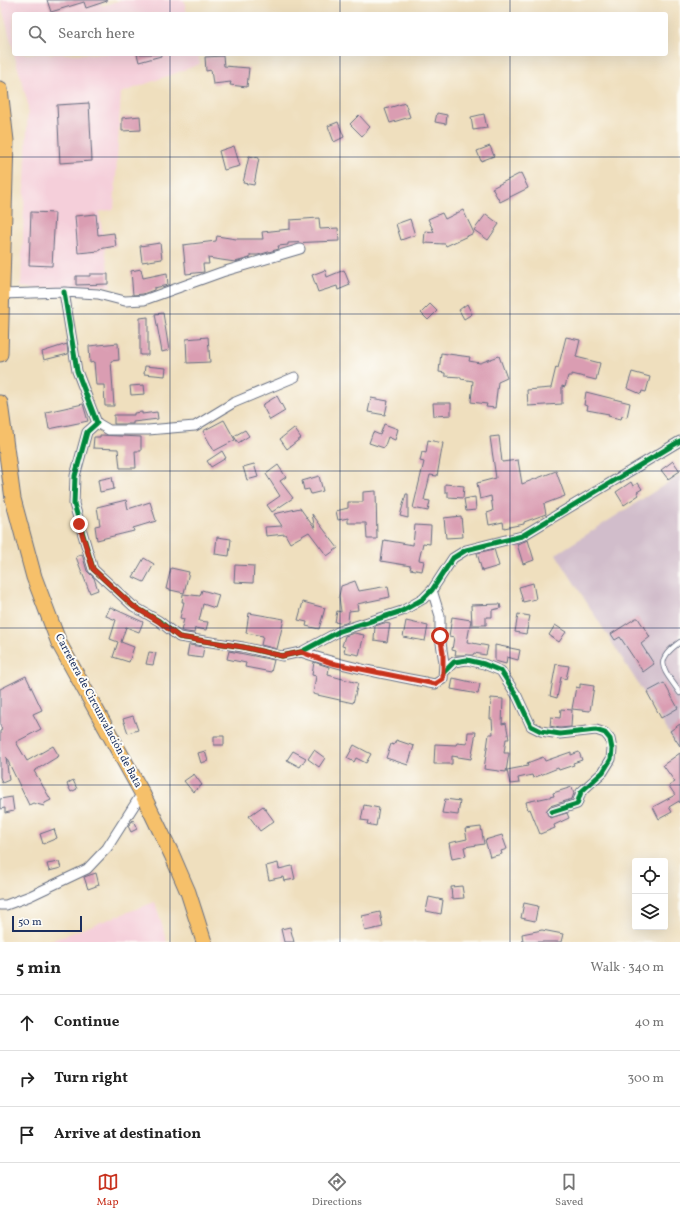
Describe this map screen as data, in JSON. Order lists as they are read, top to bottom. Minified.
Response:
{"streets":{"main road":["Carretera de Circunvalación de Bata"]},"scale_bar":"50 m","page":{"search":"Search here","scale":"50 m","heading":["5 min","Walk · 340 m"],"list":[["Continue","40 m"],["Turn right","300 m"],"Arrive at destination"],"nav":["Map","Directions","Saved"]}}
